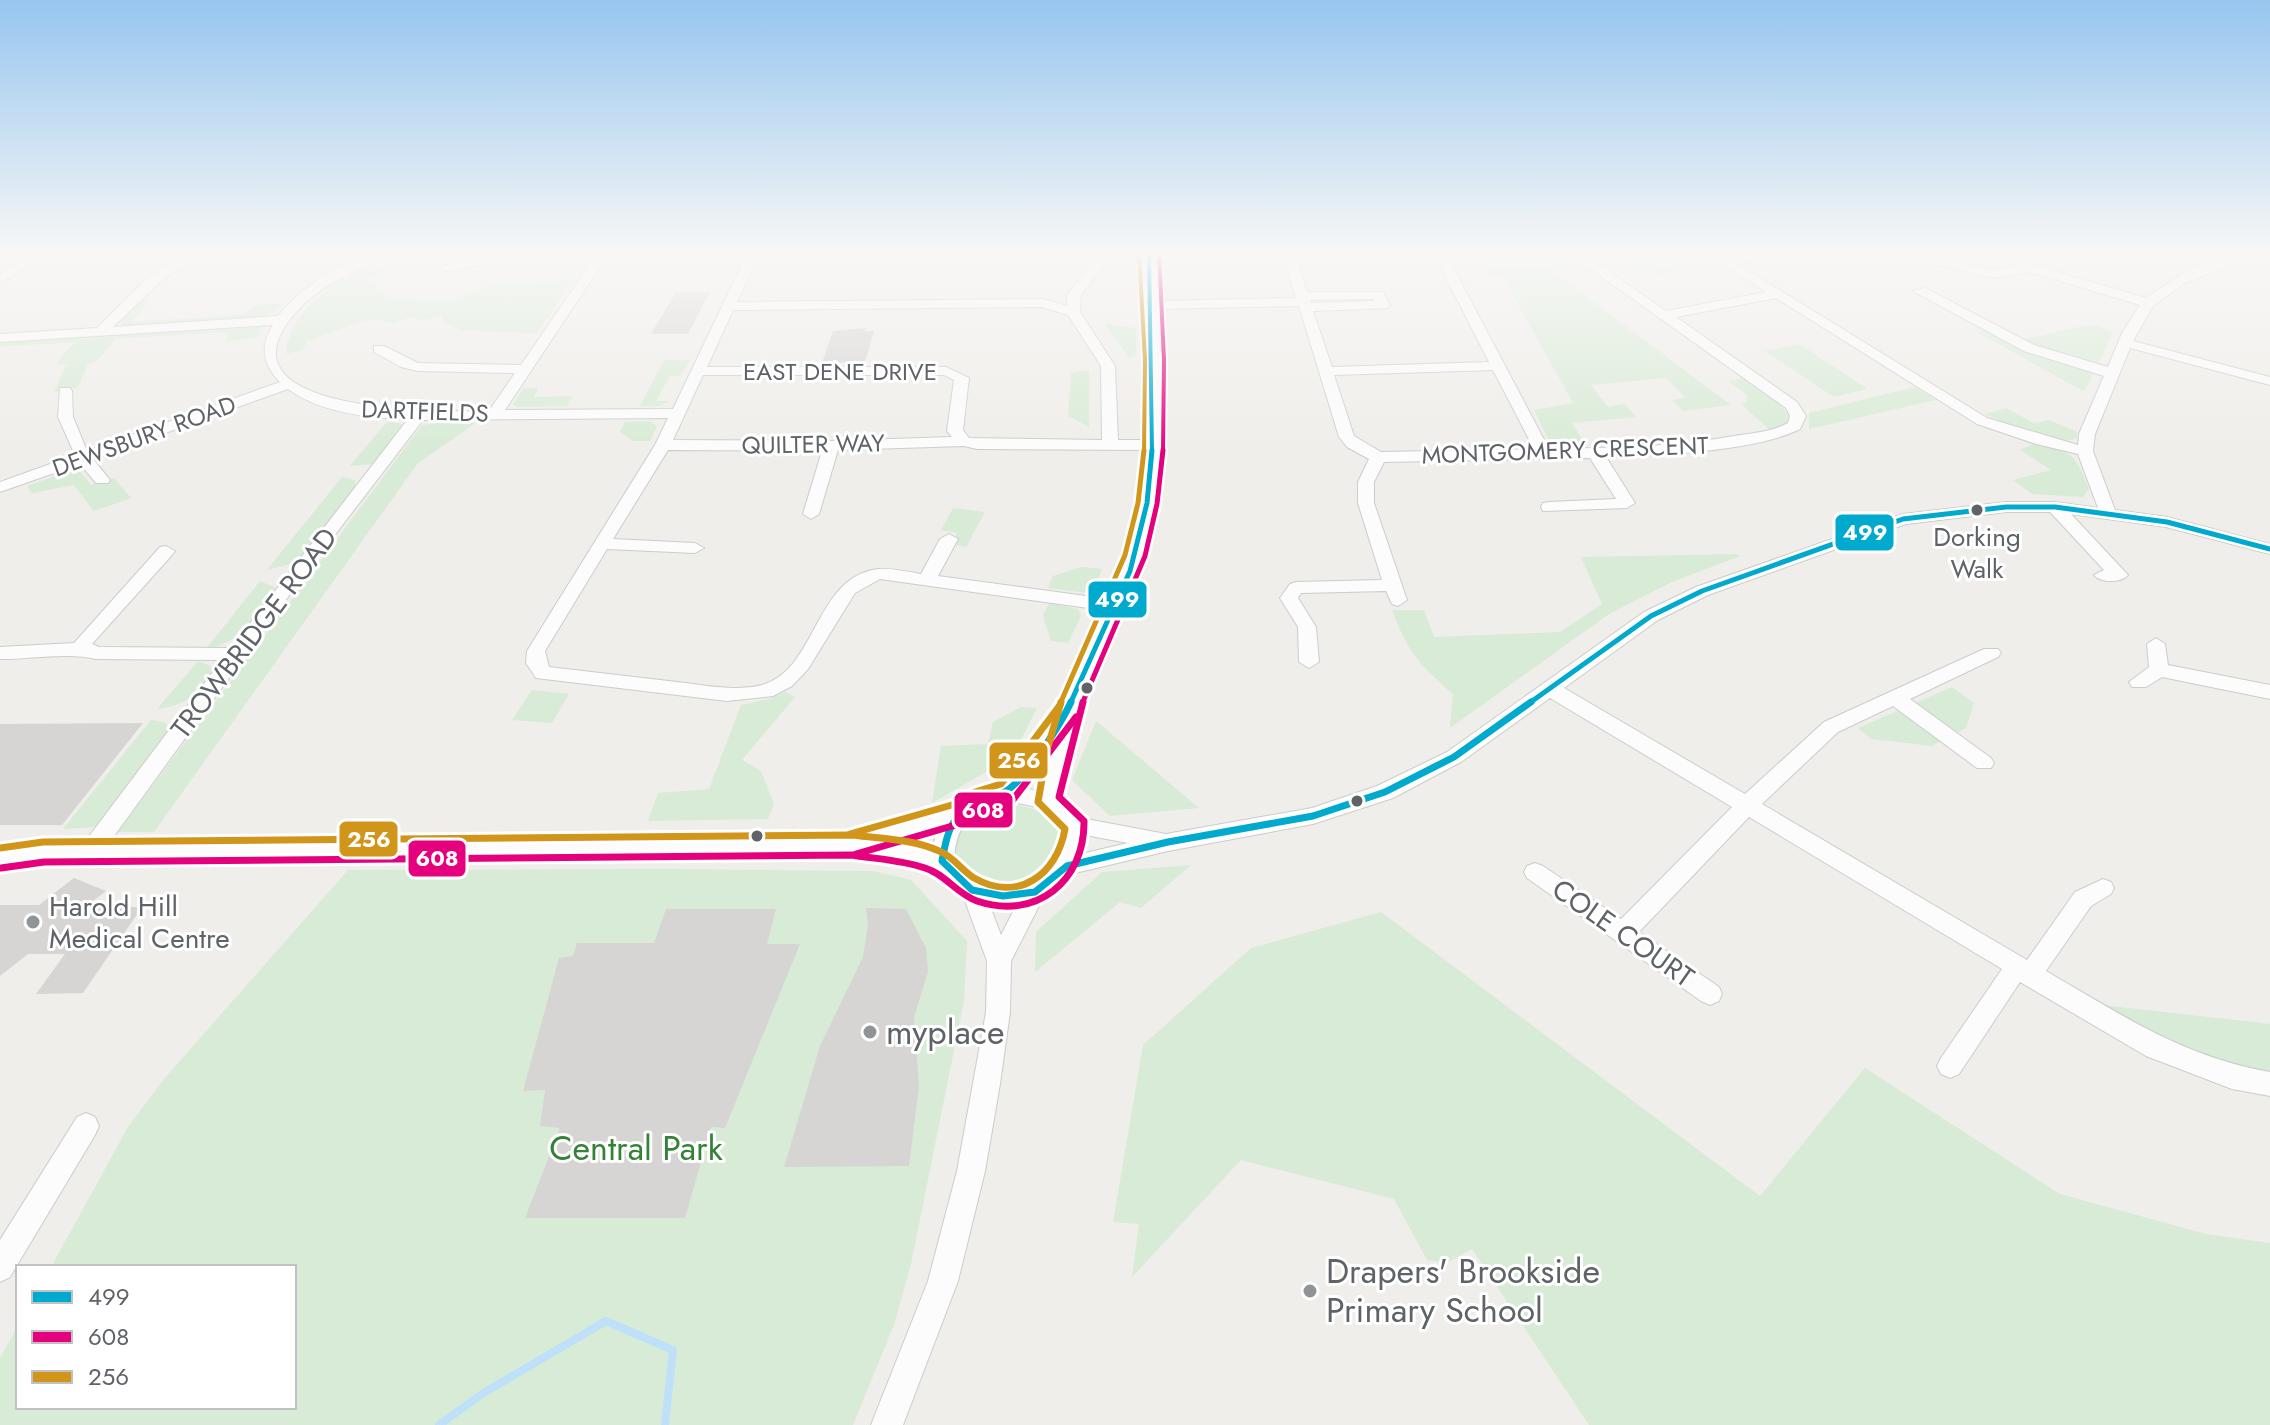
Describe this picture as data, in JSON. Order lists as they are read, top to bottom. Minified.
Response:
{"streets":{"street":["EAST DENE DRIVE","DARTFIELDS","DEWSBURY ROAD","QUILTER WAY","MONTGOMERY CRESCENT","TROWBRIDGE ROAD","COLE COURT"]},"crossings":[["EAST DENE DRIVE","QUILTER WAY"],["DARTFIELDS","DEWSBURY ROAD"],["DARTFIELDS","TROWBRIDGE ROAD"]],"parks":["Central Park"],"places":["Dorking Walk","Harold Hill Medical Centre","myplace","Drapers' Brookside Primary School"],"lines":["transit line 499","transit line 608","transit line 256"],"legend":["499","608","256"]}
